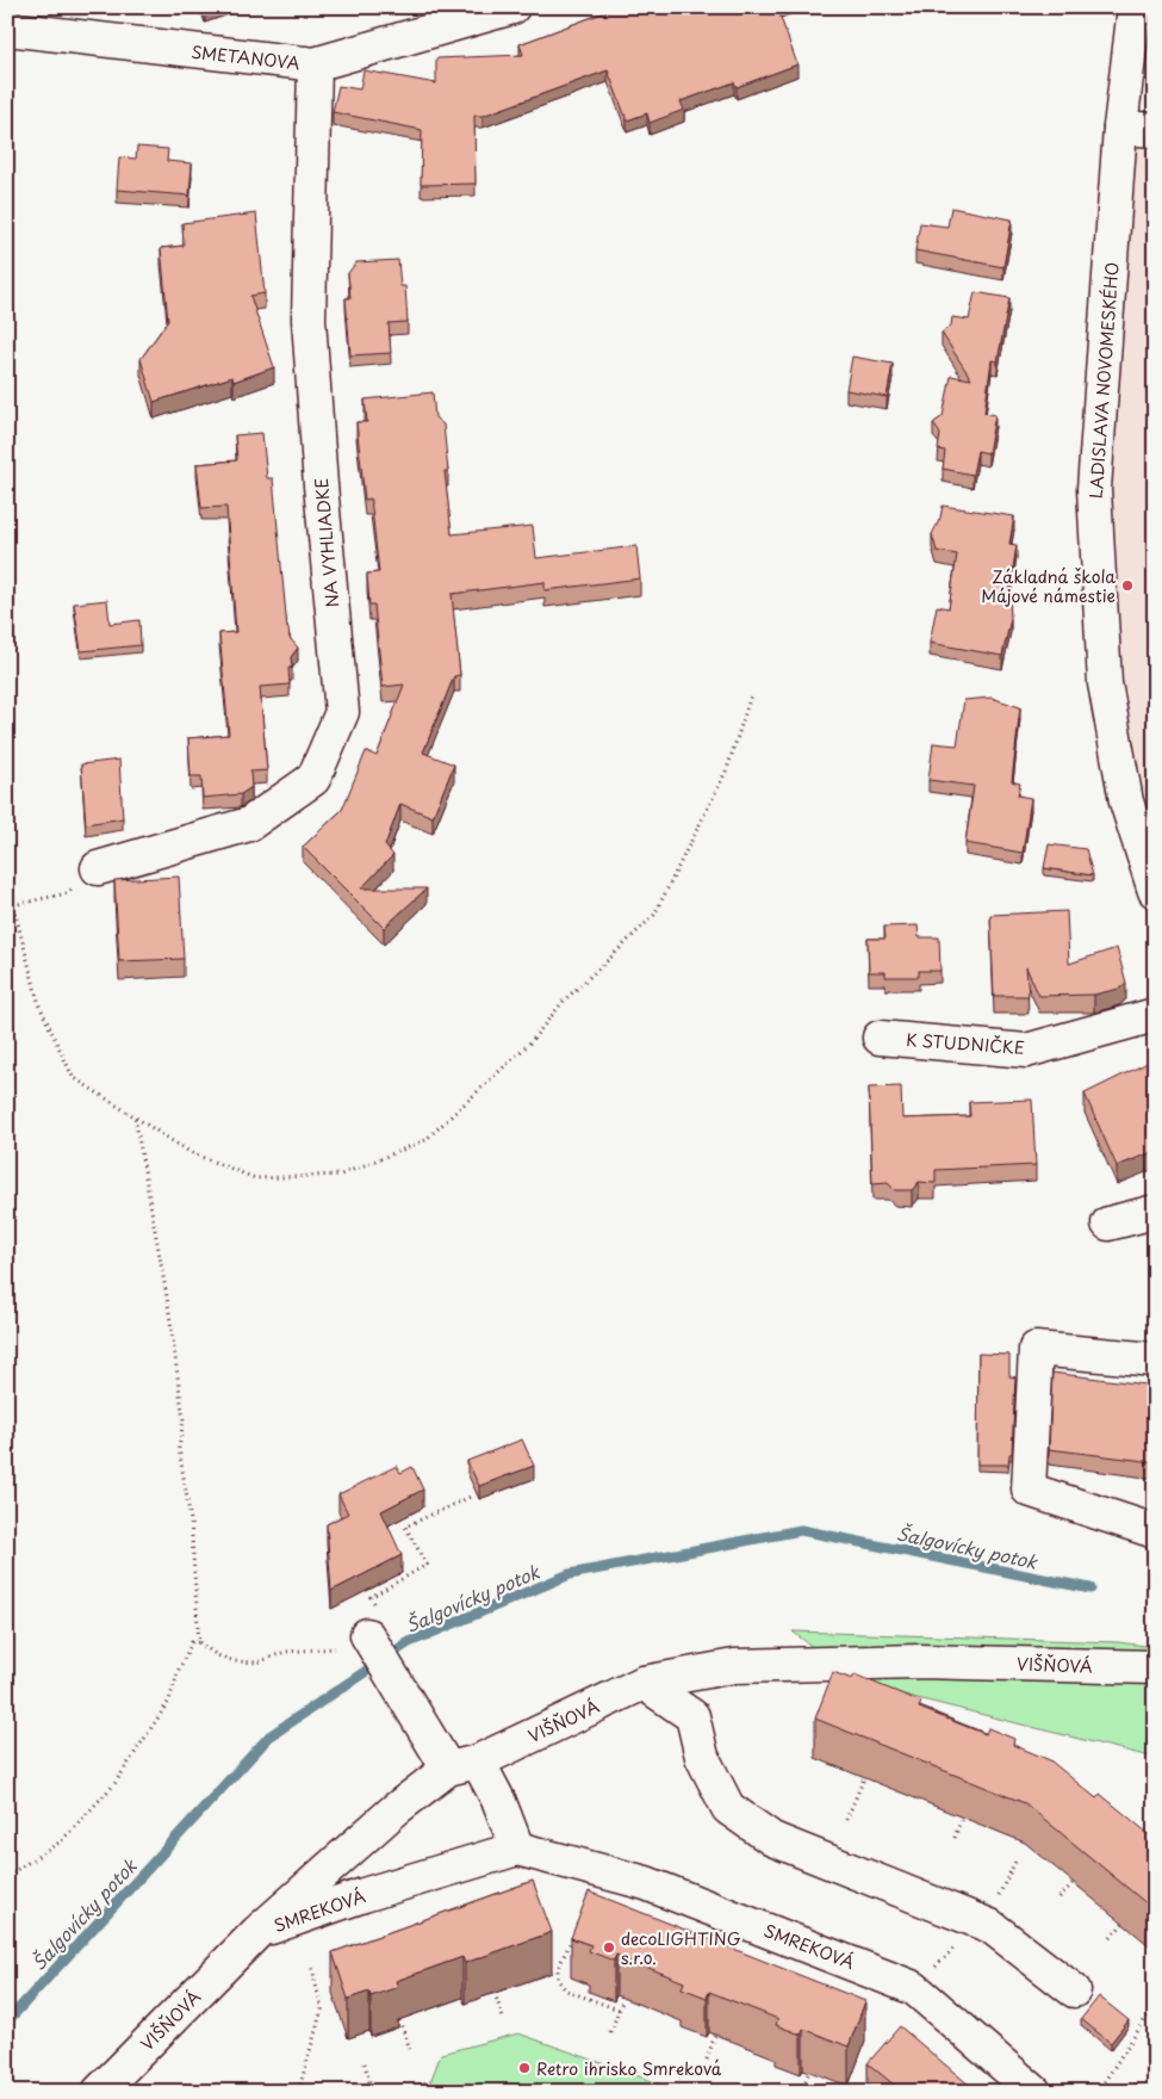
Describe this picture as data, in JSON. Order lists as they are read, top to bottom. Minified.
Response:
{"streets":{"street":["SMETANOVA","LADISLAVA NOVOMESKÉHO","NA VYHLIADKE","K STUDNIČKE","VIŠŇOVÁ","SMREKOVÁ"]},"crossings":[["SMETANOVA","NA VYHLIADKE"],["VIŠŇOVÁ","SMREKOVÁ"]],"water":["Šalgovícky potok"],"places":["Základná škola Májové námestie","decoLIGHTING s.r.o.","Retro ihrisko Smreková"]}
